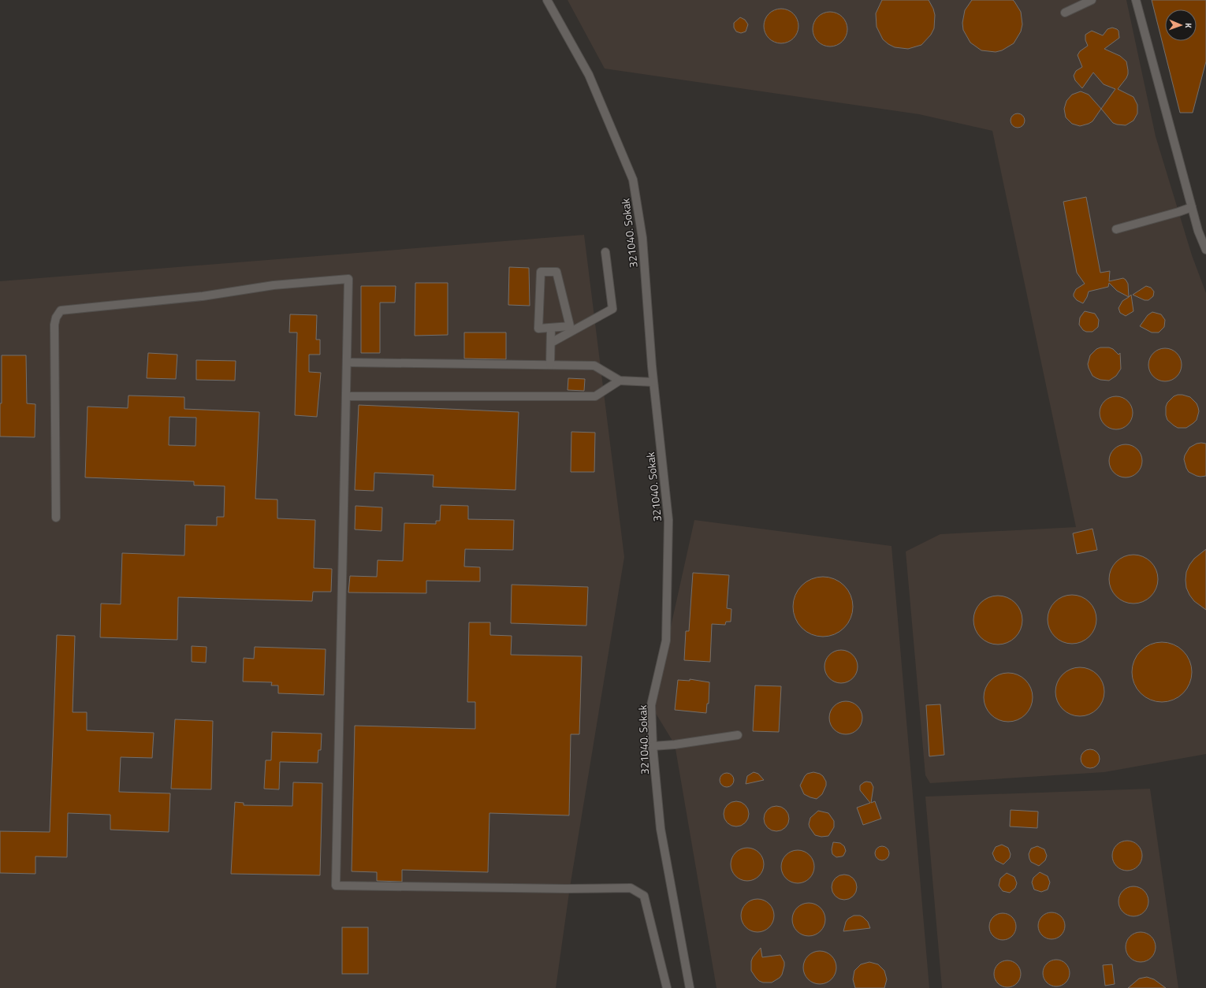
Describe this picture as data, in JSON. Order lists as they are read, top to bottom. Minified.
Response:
{"streets":{"street":["321040. Sokak"]},"north":"right"}
